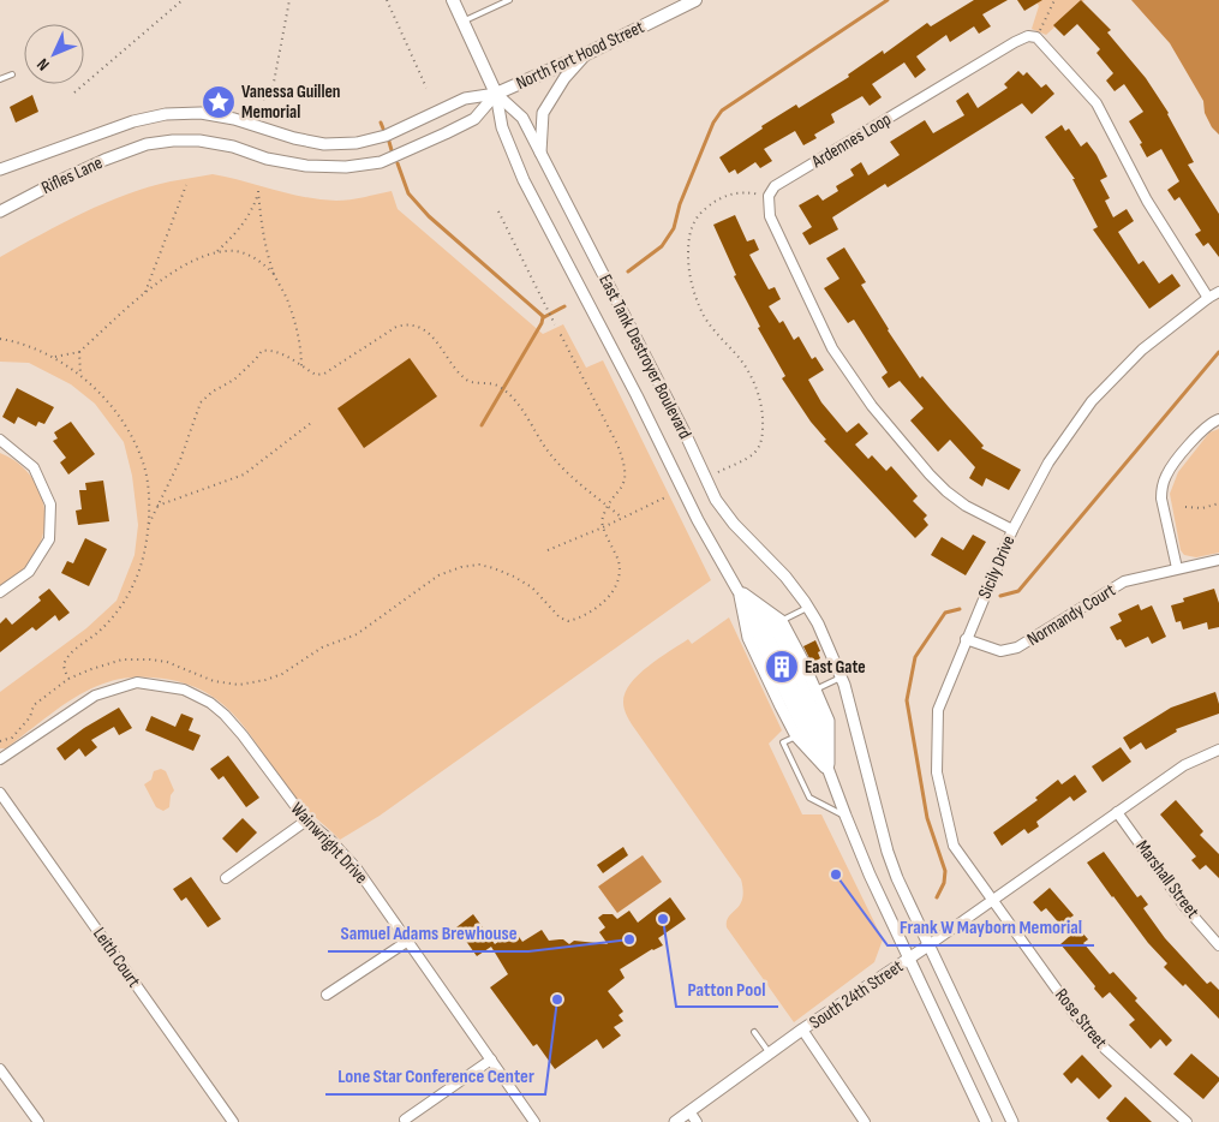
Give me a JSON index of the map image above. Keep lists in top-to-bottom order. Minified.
{"streets":{"main road":["North Fort Hood Street"],"street":["Ardennes Loop","Rifles Lane","East Tank Destroyer Boulevard","Sicily Drive","Normandy Court","Wainwright Drive","Marshall Street","Leith Court","South 24th Street","Rose Street"]},"crossings":[["North Fort Hood Street","Rifles Lane"],["North Fort Hood Street","East Tank Destroyer Boulevard"],["East Tank Destroyer Boulevard","South 24th Street"],["Sicily Drive","Normandy Court"],["Sicily Drive","South 24th Street"],["Sicily Drive","Rose Street"],["Marshall Street","South 24th Street"],["South 24th Street","Rose Street"]],"places":{"place":["Vanessa Guillen Memorial"],"building":["East Gate"],"other":["Frank W Mayborn Memorial","Patton Pool","Samuel Adams Brewhouse","Lone Star Conference Center"]},"north":"bottom left"}
